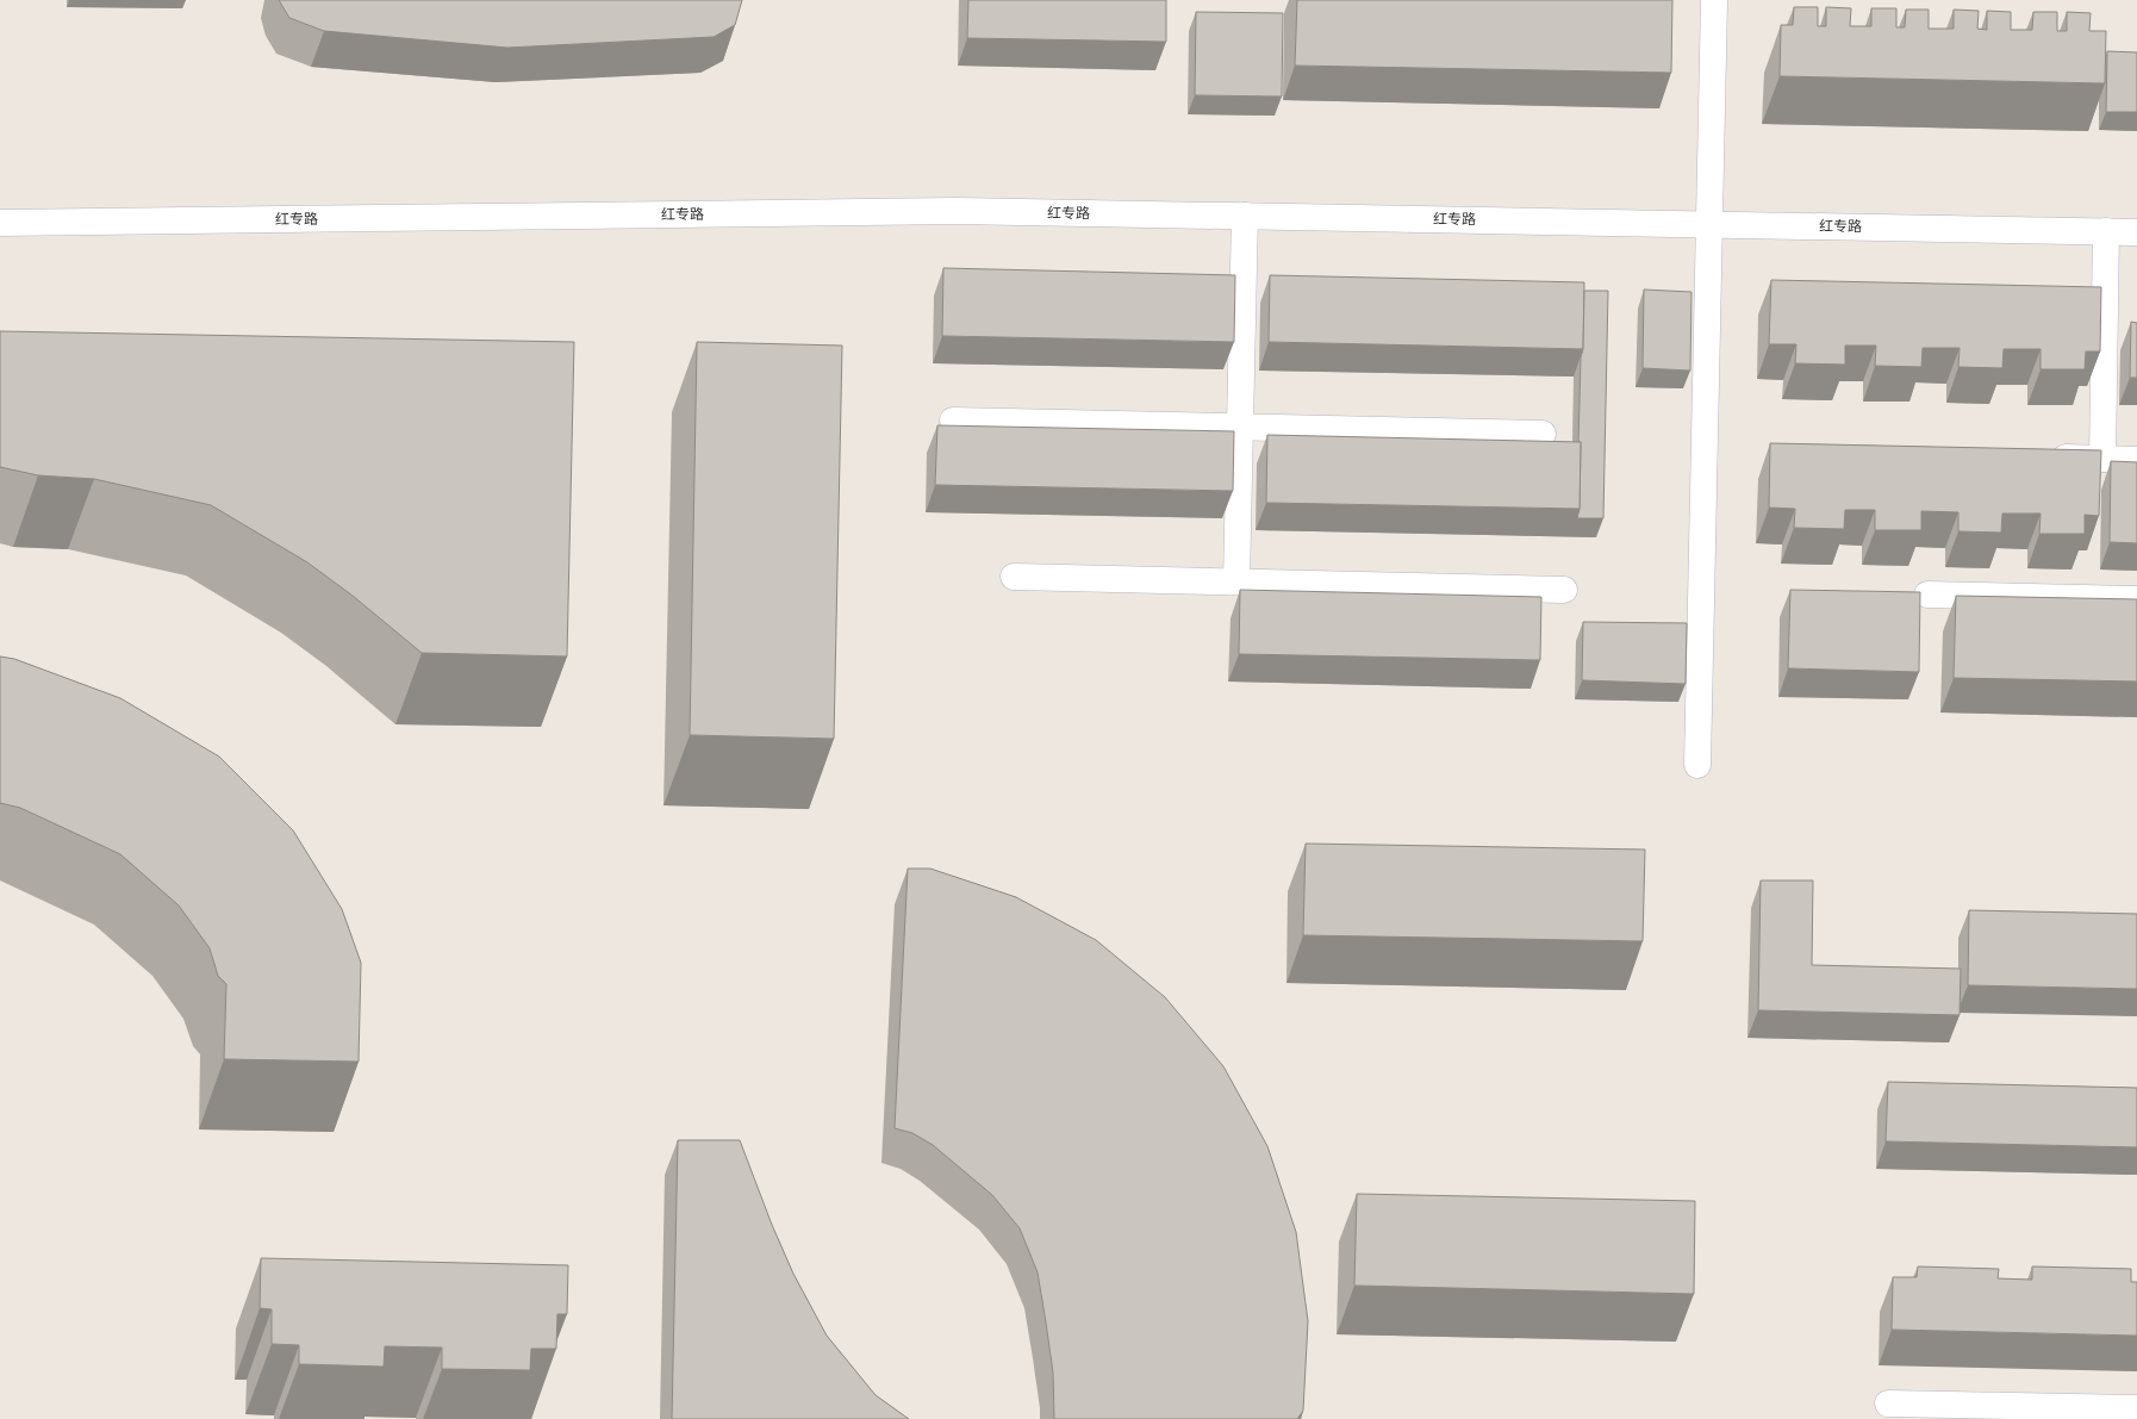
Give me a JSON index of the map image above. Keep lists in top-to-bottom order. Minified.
{"streets":{"street":["红专路"]}}
